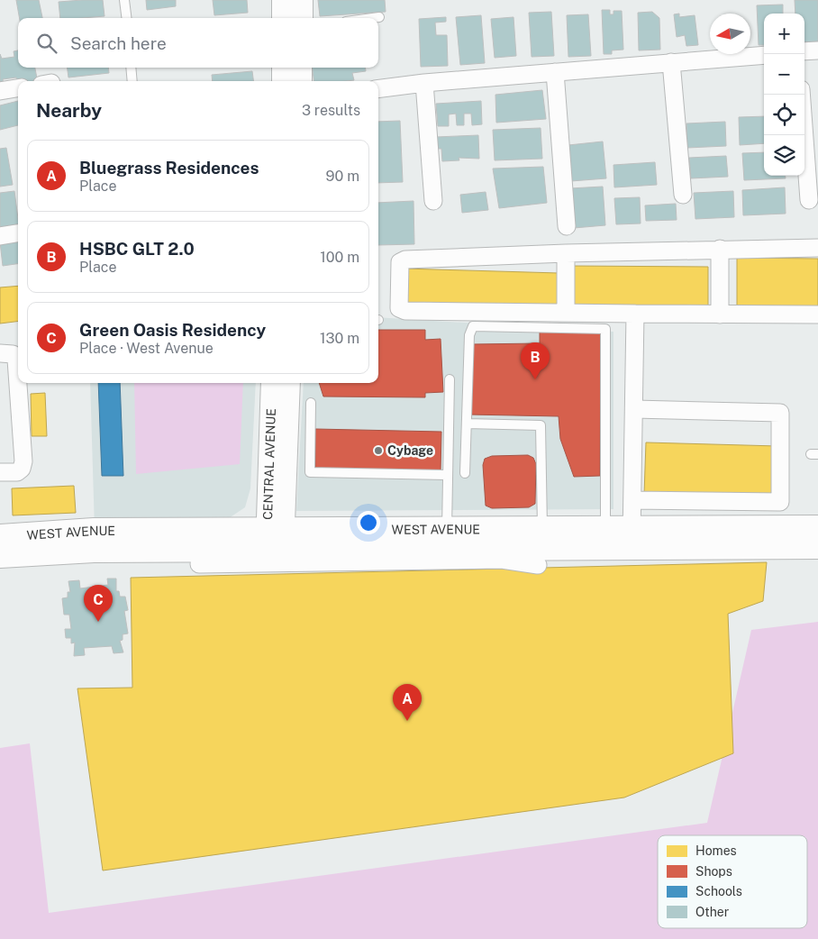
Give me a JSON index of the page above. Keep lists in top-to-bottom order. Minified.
{"streets":{"main road":["WEST AVENUE"],"street":["CENTRAL AVENUE"]},"crossings":[["CENTRAL AVENUE","WEST AVENUE"]],"places":["Cybage"],"legend":["Homes","Shops","Schools","Other"],"north":"left","page":{"map_buttons":["+","−"],"search":"Search here","heading":["Nearby","3 results"],"list":[{"mark":"A","name":"Bluegrass Residences","note":"Place","value":"90 m"},{"mark":"B","name":"HSBC GLT 2.0","note":"Place","value":"100 m"},{"mark":"C","name":"Green Oasis Residency","note":"Place · West Avenue","value":"130 m"}],"pins":["B","C","A"]}}
